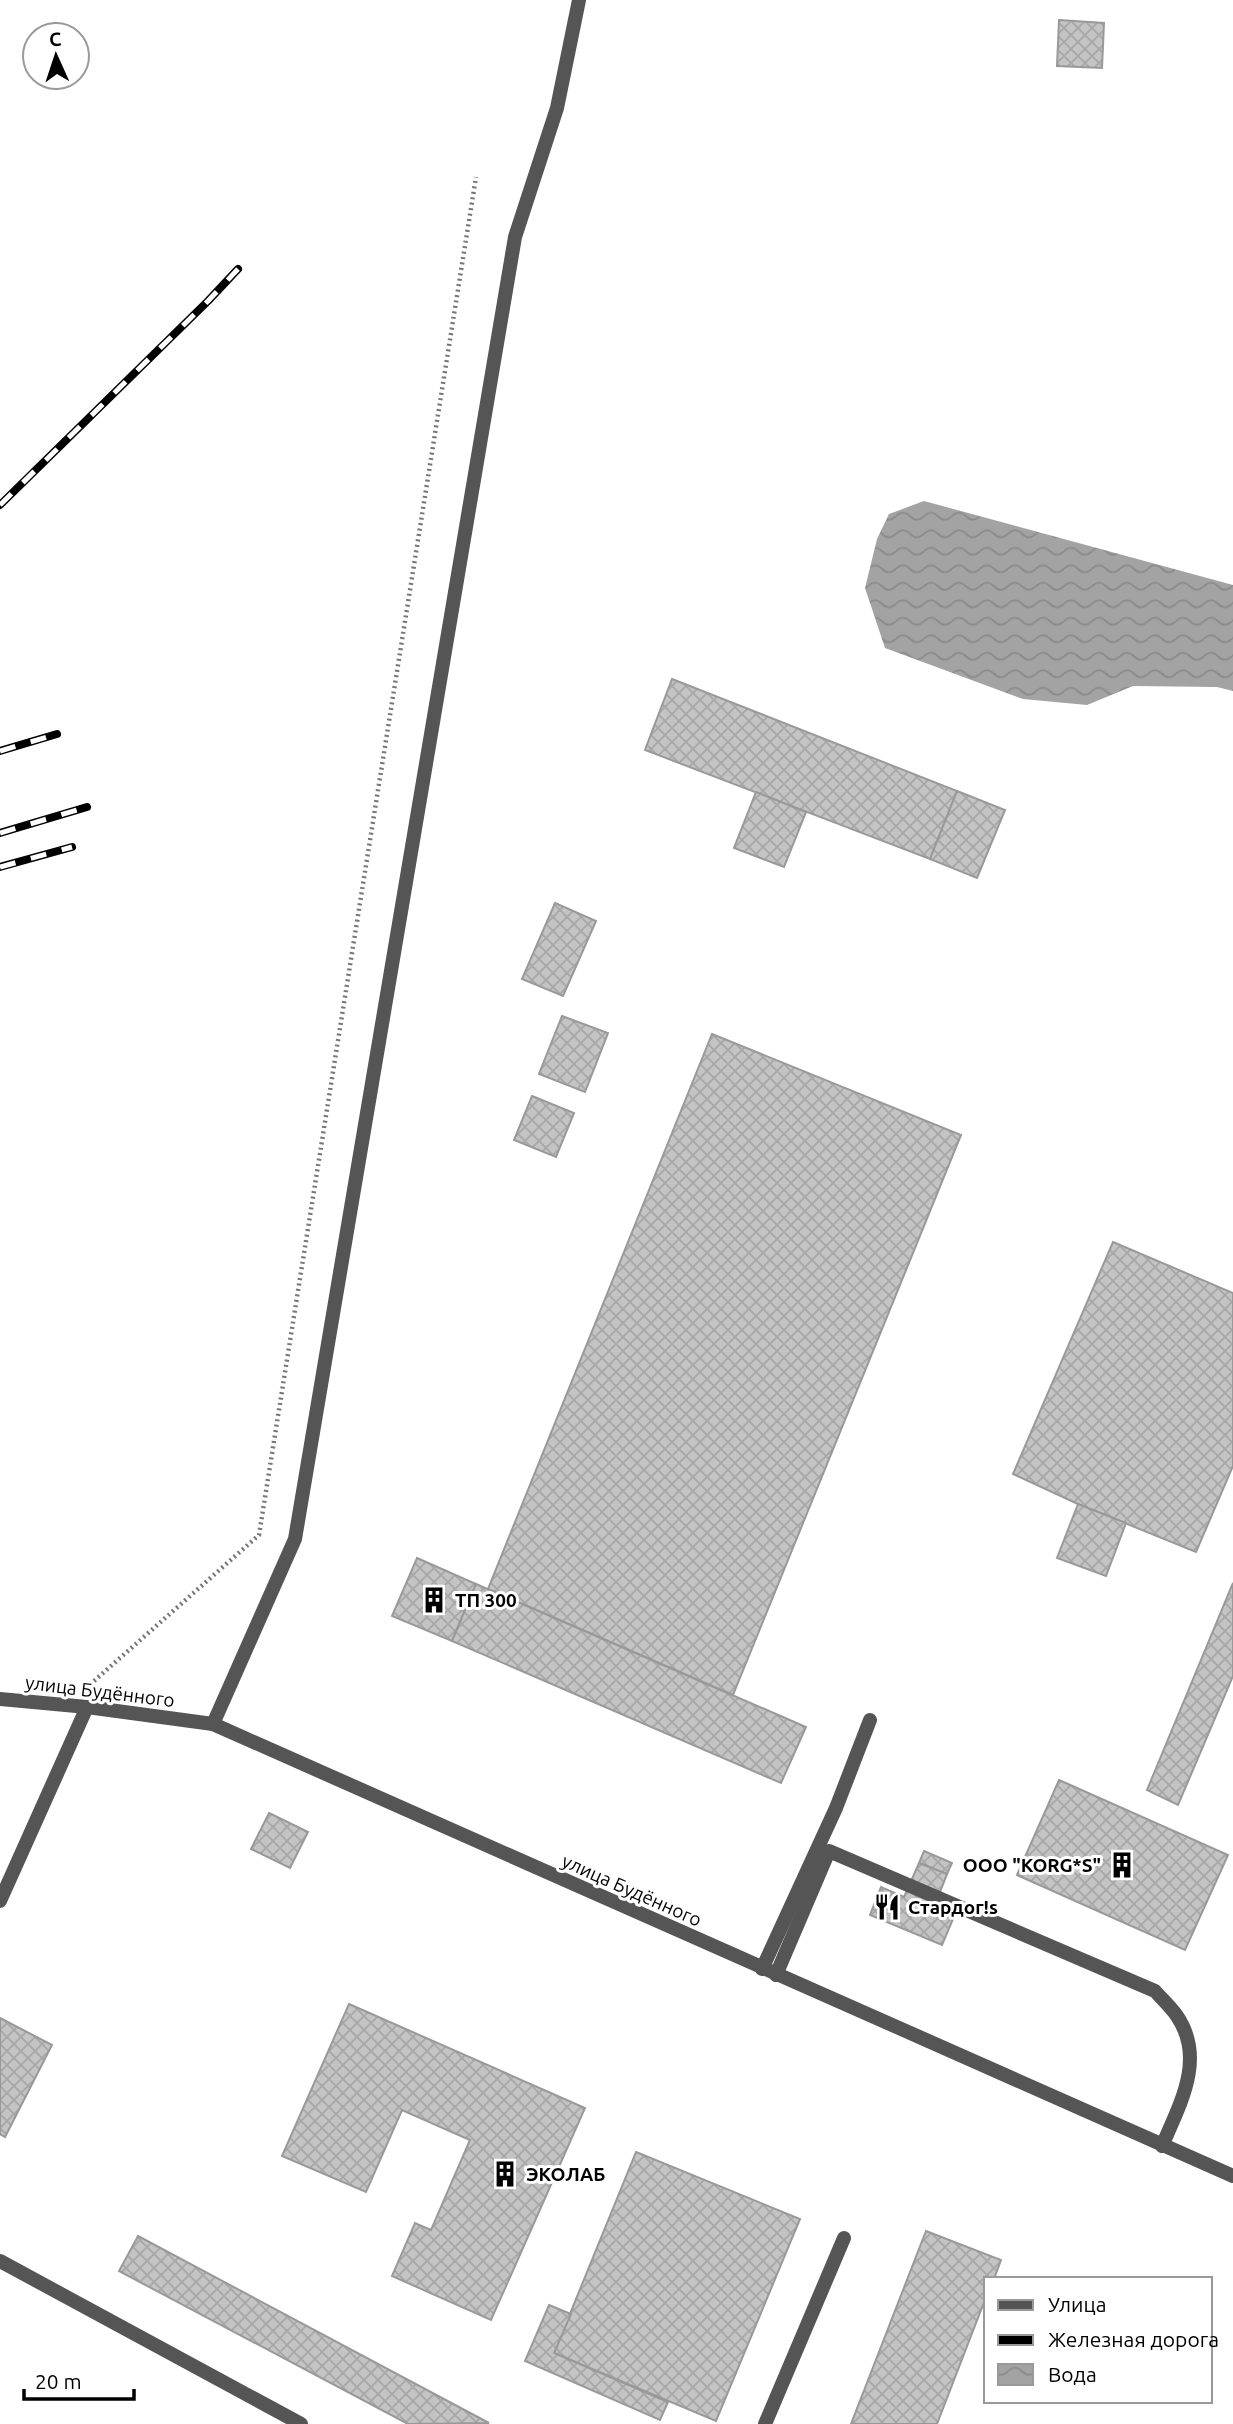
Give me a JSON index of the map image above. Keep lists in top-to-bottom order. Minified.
{"streets":{"street":["улица Будённого"]},"places":{"building":["ТП 300","ООО \"KORG*S\"","ЭКОЛАБ"],"restaurant":["Стардог!s"]},"legend":["Улица","Железная дорога","Вода"],"scale_bar":"20 m","north":"top"}
